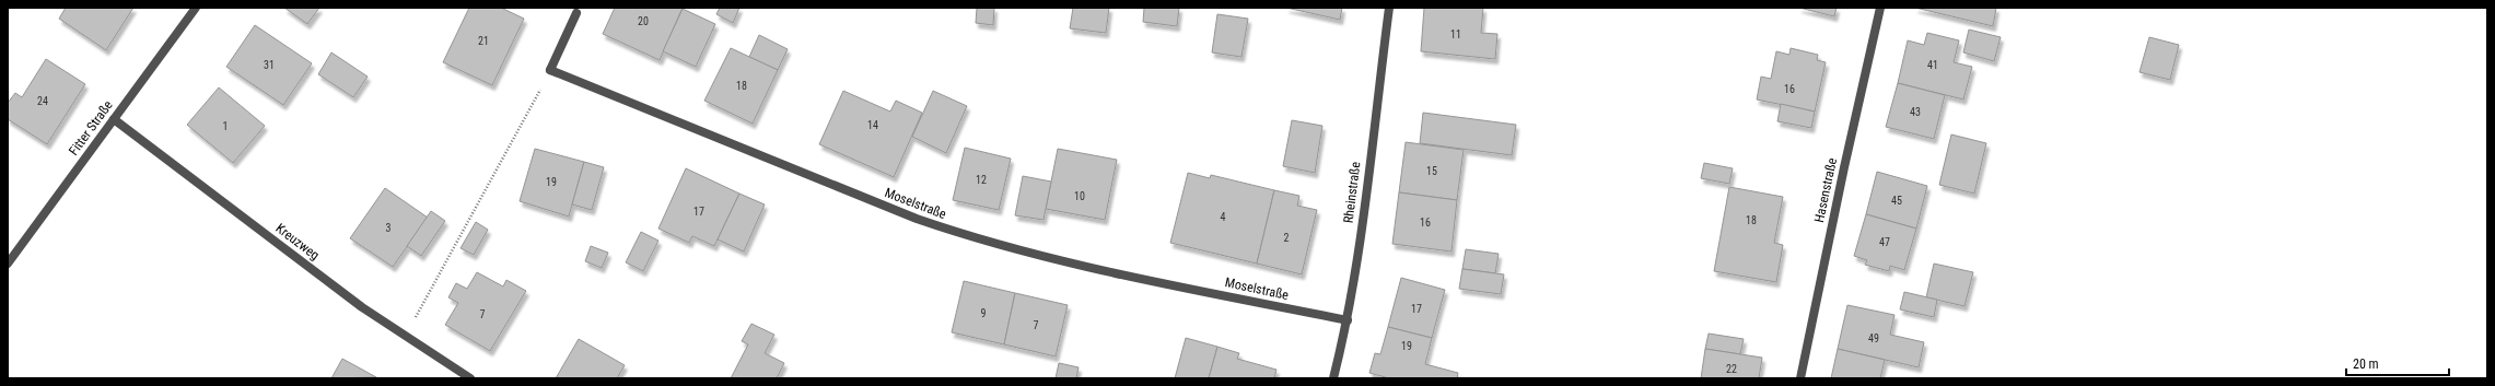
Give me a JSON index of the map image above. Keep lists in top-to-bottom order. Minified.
{"streets":{"street":["Fitter Straße","Hasenstraße","Rheinstraße","Moselstraße","Kreuzweg"]},"crossings":[["Fitter Straße","Kreuzweg"],["Rheinstraße","Moselstraße"]],"house_numbers":["20","11","21","31","41","18","16","24","43","14","1","15","12","19","10","45","17","4","18","16","3","2","47","17","9","7","7","49","19","22"],"scale_bar":"20 m"}
